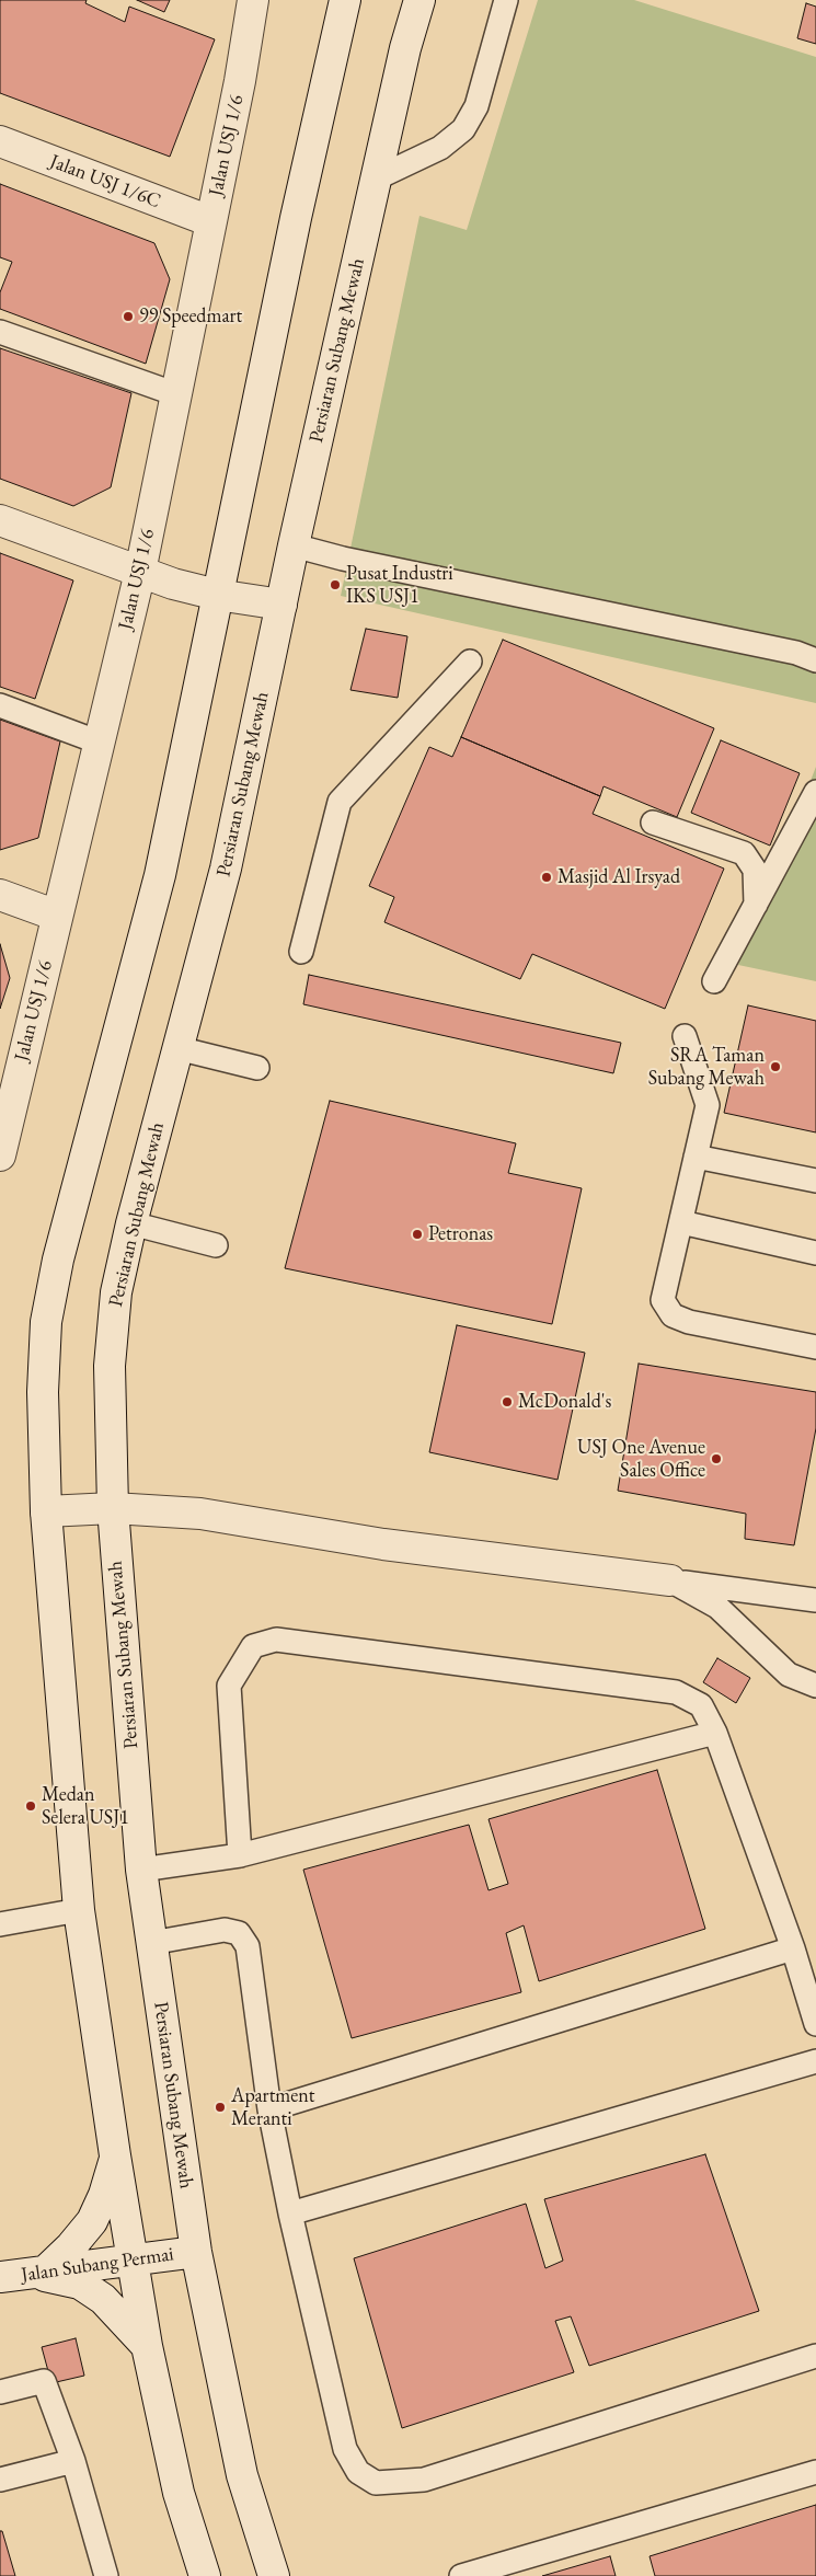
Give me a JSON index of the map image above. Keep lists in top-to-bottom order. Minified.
{"streets":{"main road":["Jalan USJ 1/6","Jalan USJ 1/6C","Persiaran Subang Mewah","Jalan Subang Permai"]},"crossings":[["Jalan USJ 1/6","Jalan USJ 1/6C"],["Persiaran Subang Mewah","Jalan Subang Permai"]],"places":["99 Speedmart","Pusat Industri IKS USJ1","Masjid Al Irsyad","SRA Taman Subang Mewah","Petronas","McDonald's","USJ One Avenue Sales Office","Medan Selera USJ1","Apartment Meranti"]}
